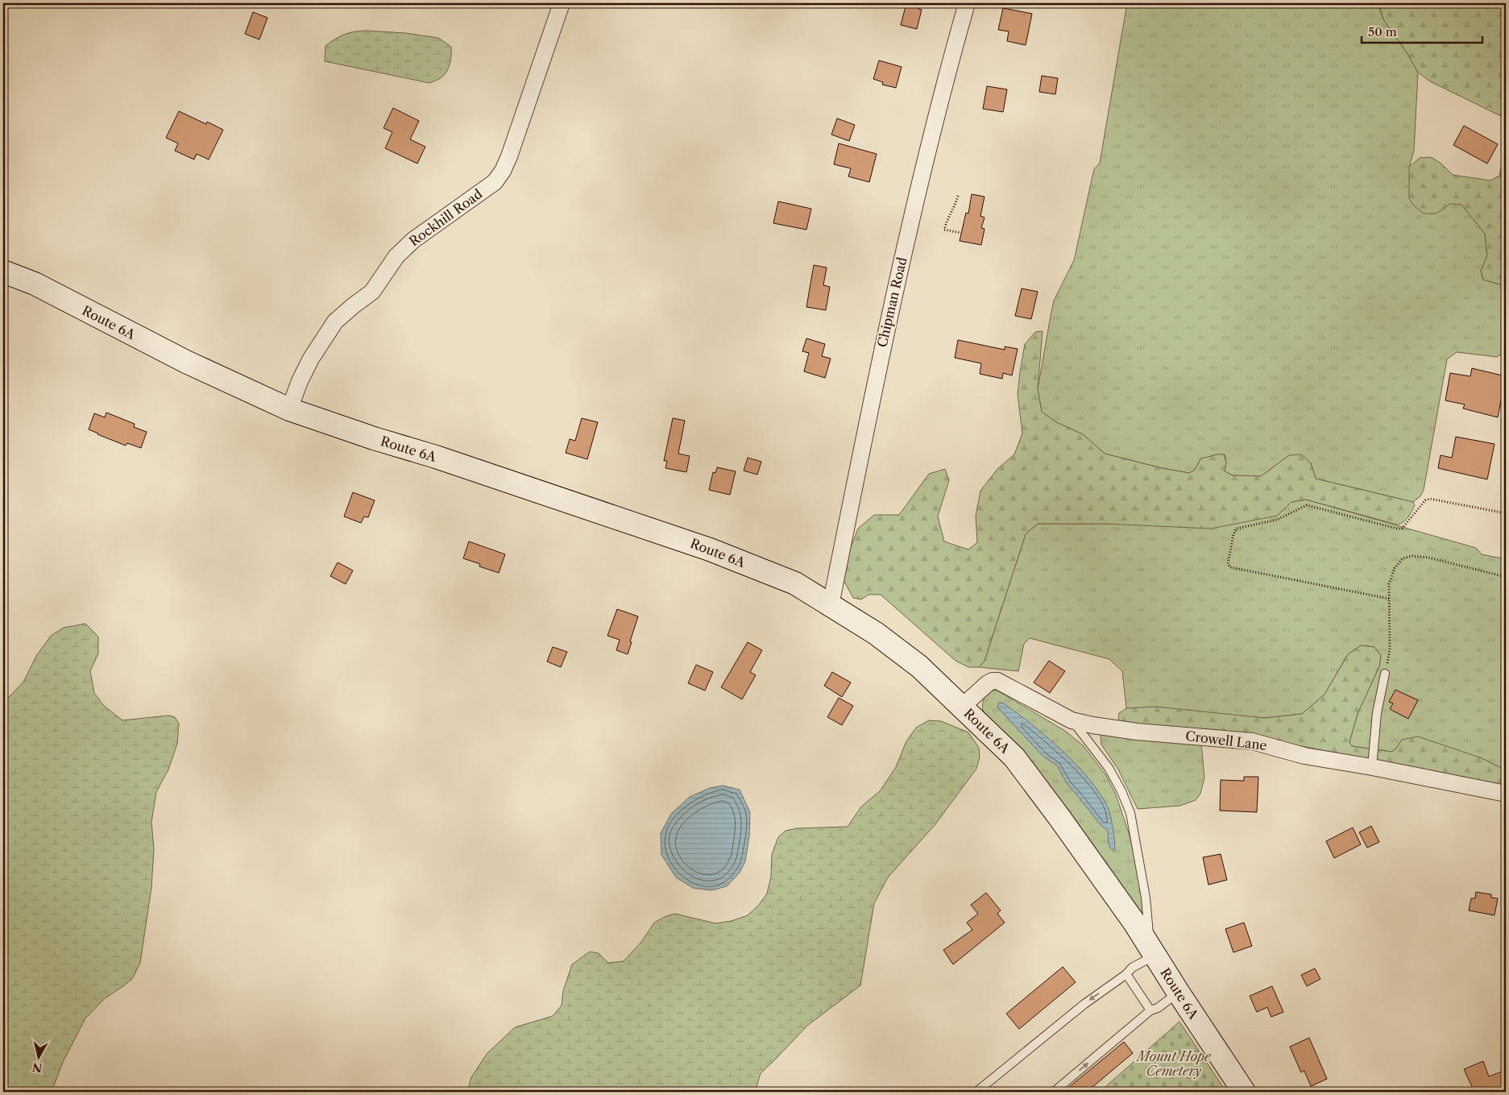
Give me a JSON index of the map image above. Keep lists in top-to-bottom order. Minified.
{"streets":{"main road":["Route 6A"],"street":["Rockhill Road","Chipman Road","Crowell Lane"]},"crossings":[["Rockhill Road","Route 6A"],["Chipman Road","Route 6A"],["Route 6A","Crowell Lane"]],"parks":["Mount Hope Cemetery"],"scale_bar":"50 m","north":"bottom"}
